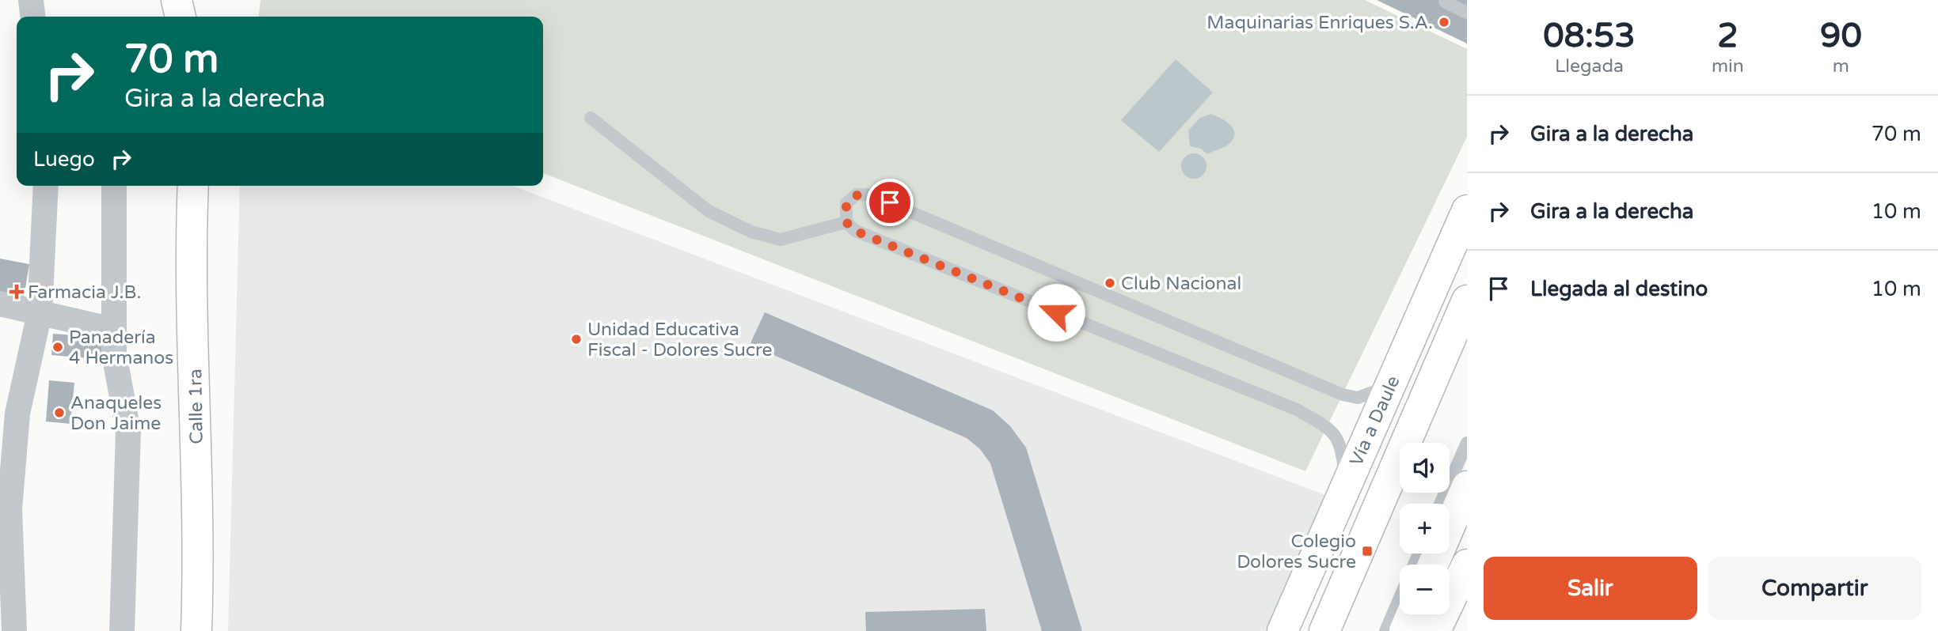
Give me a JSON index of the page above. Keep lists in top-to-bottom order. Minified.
{"streets":{"main road":["Calle 1ra","Vía a Daule"]},"places":{"other":["Maquinarias Enriques S.A.","Club Nacional","Unidad Educativa Fiscal - Dolores Sucre","Panadería 4 Hermanos","Anaqueles Don Jaime"],"health":["Farmacia J.B."],"transit":["Colegio Dolores Sucre"]},"page":{"eta":["08:53","Llegada","2","min","90","m"],"turn":["70 m","Gira a la derecha"],"list":[{"name":"Gira a la derecha","value":"70 m"},{"name":"Gira a la derecha","value":"10 m"},{"name":"Llegada al destino","value":"10 m"}],"then":"Luego","map_buttons":["+","−"],"buttons":["Salir","Compartir"]}}
